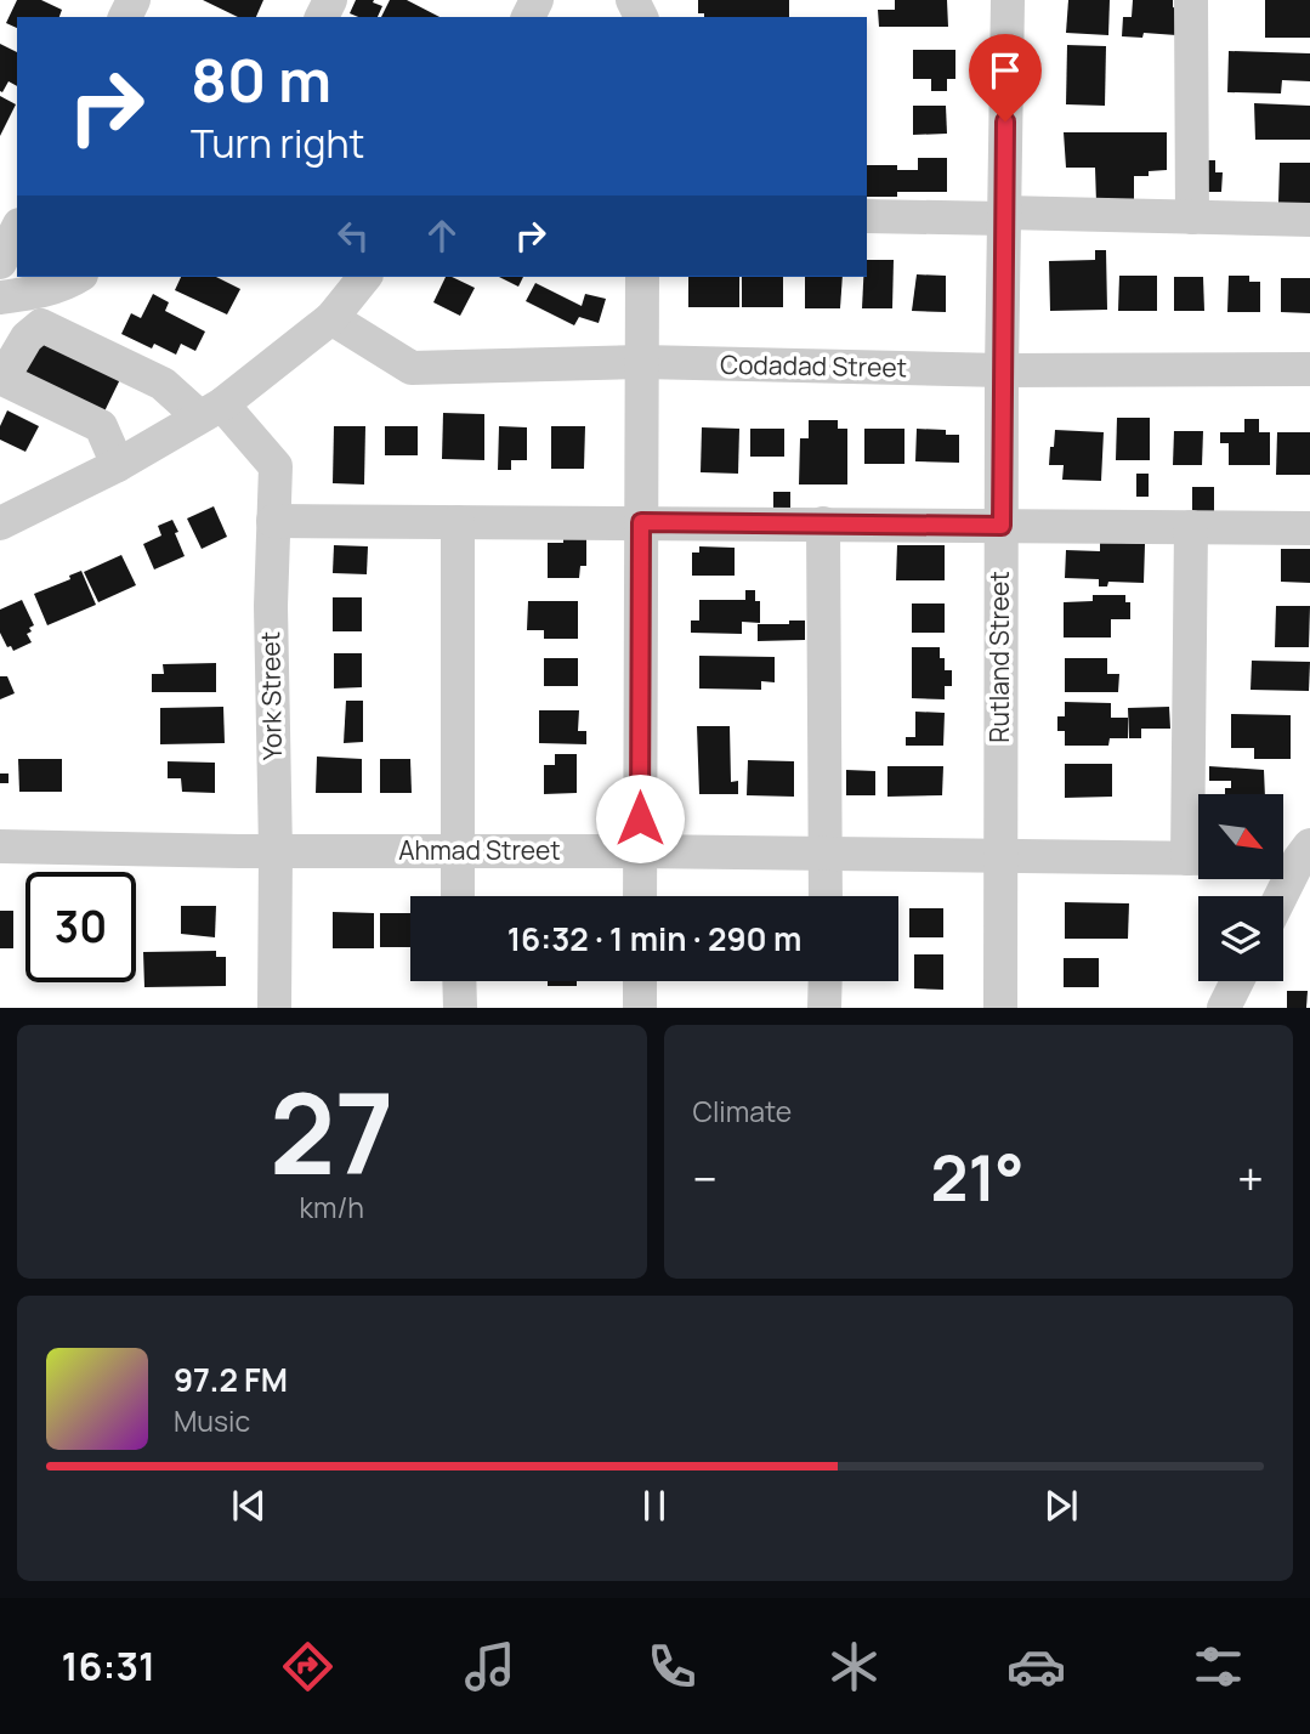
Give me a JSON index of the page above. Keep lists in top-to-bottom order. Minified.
{"streets":{"street":["Codadad Street","Rutland Street","York Street","Ahmad Street"]},"crossings":[["Codadad Street","Rutland Street"],["Rutland Street","Ahmad Street"],["York Street","Ahmad Street"]],"north":"bottom right","page":{"turn":["80 m","Turn right"],"limit":"30","trip":"16:32 · 1 min · 290 m","tile":[["27","km/h"],"Climate"],"heat":["−","21°","+"],"song":["97.2 FM","Music"],"tabs":"16:31"}}
